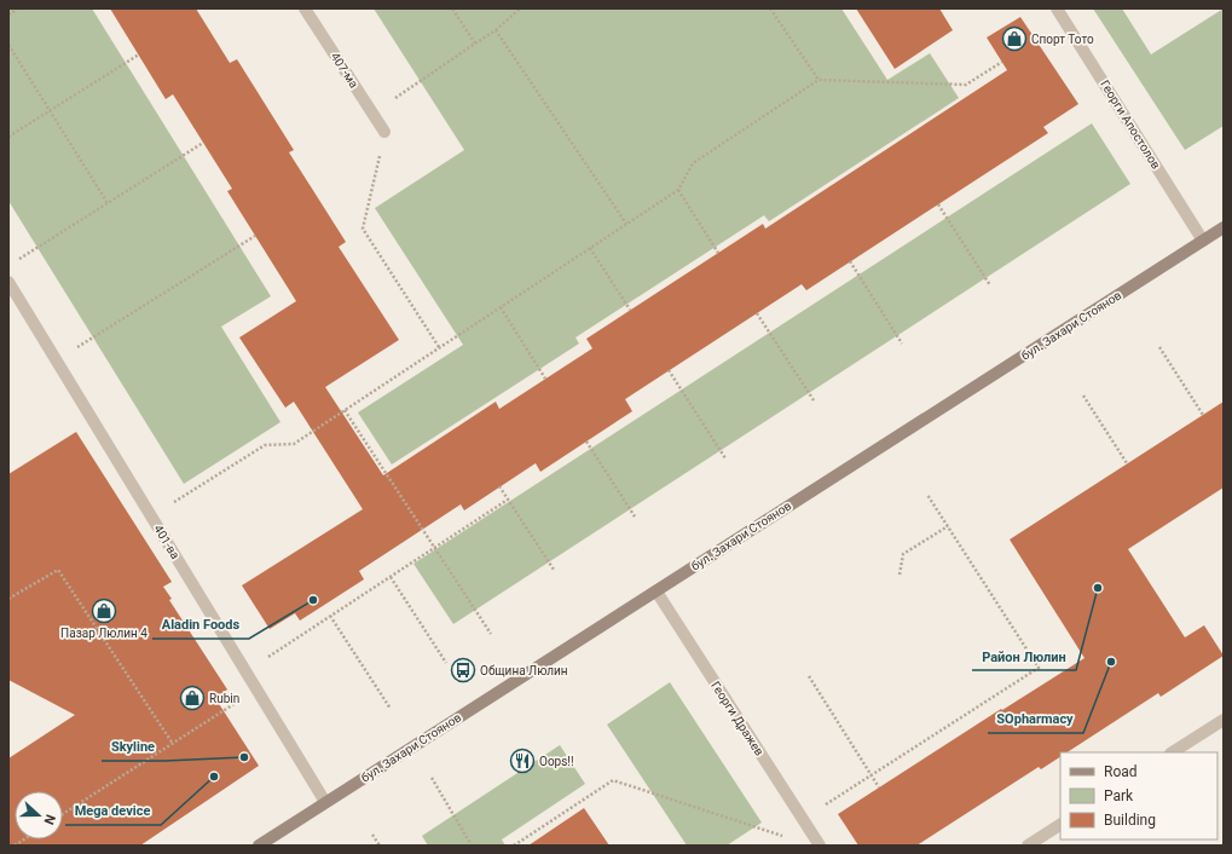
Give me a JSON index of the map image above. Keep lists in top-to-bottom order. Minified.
{"streets":{"street":["407-ма","Георги Апостолов","бул. Захари Стоянов","401-ва","Георги Дражев"]},"crossings":[["Георги Апостолов","бул. Захари Стоянов"],["бул. Захари Стоянов","401-ва"],["бул. Захари Стоянов","Георги Дражев"]],"places":{"shop":["Спорт Тото","Пазар Люлин 4","Rubin"],"other":["Район Люлин","Aladin Foods","SOpharmacy","Skyline","Mega device"],"bus stop":["Община Люлин"],"restaurant":["Oops!!"]},"legend":["Road","Park","Building"],"north":"right"}
